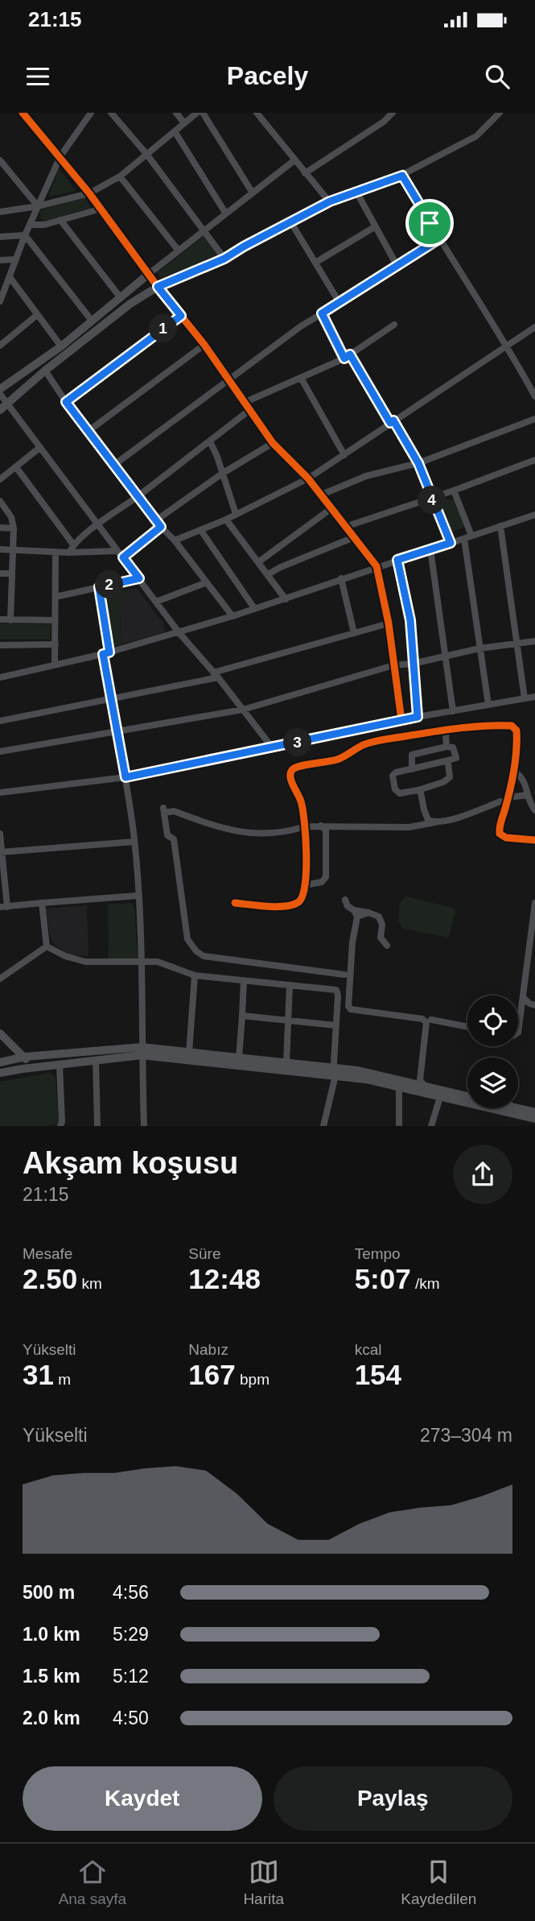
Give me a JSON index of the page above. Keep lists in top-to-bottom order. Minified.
{"page":{"status":"21:15","header":"Pacely","pins":["1","4","2","3"],"heading":["Akşam koşusu","21:15"],"stats":[["Mesafe","2.50 km"],["Süre","12:48"],["Tempo","5:07 /km"],["Yükselti","31 m"],["Nabız","167 bpm"],["kcal","154"]],"chart":["Yükselti","273–304 m"],"list":[{"name":"500 m","note":"4:56"},{"name":"1.0 km","note":"5:29"},{"name":"1.5 km","note":"5:12"},{"name":"2.0 km","note":"4:50"}],"buttons":["Kaydet","Paylaş"],"tabs":["Ana sayfa","Harita","Kaydedilen"]}}
